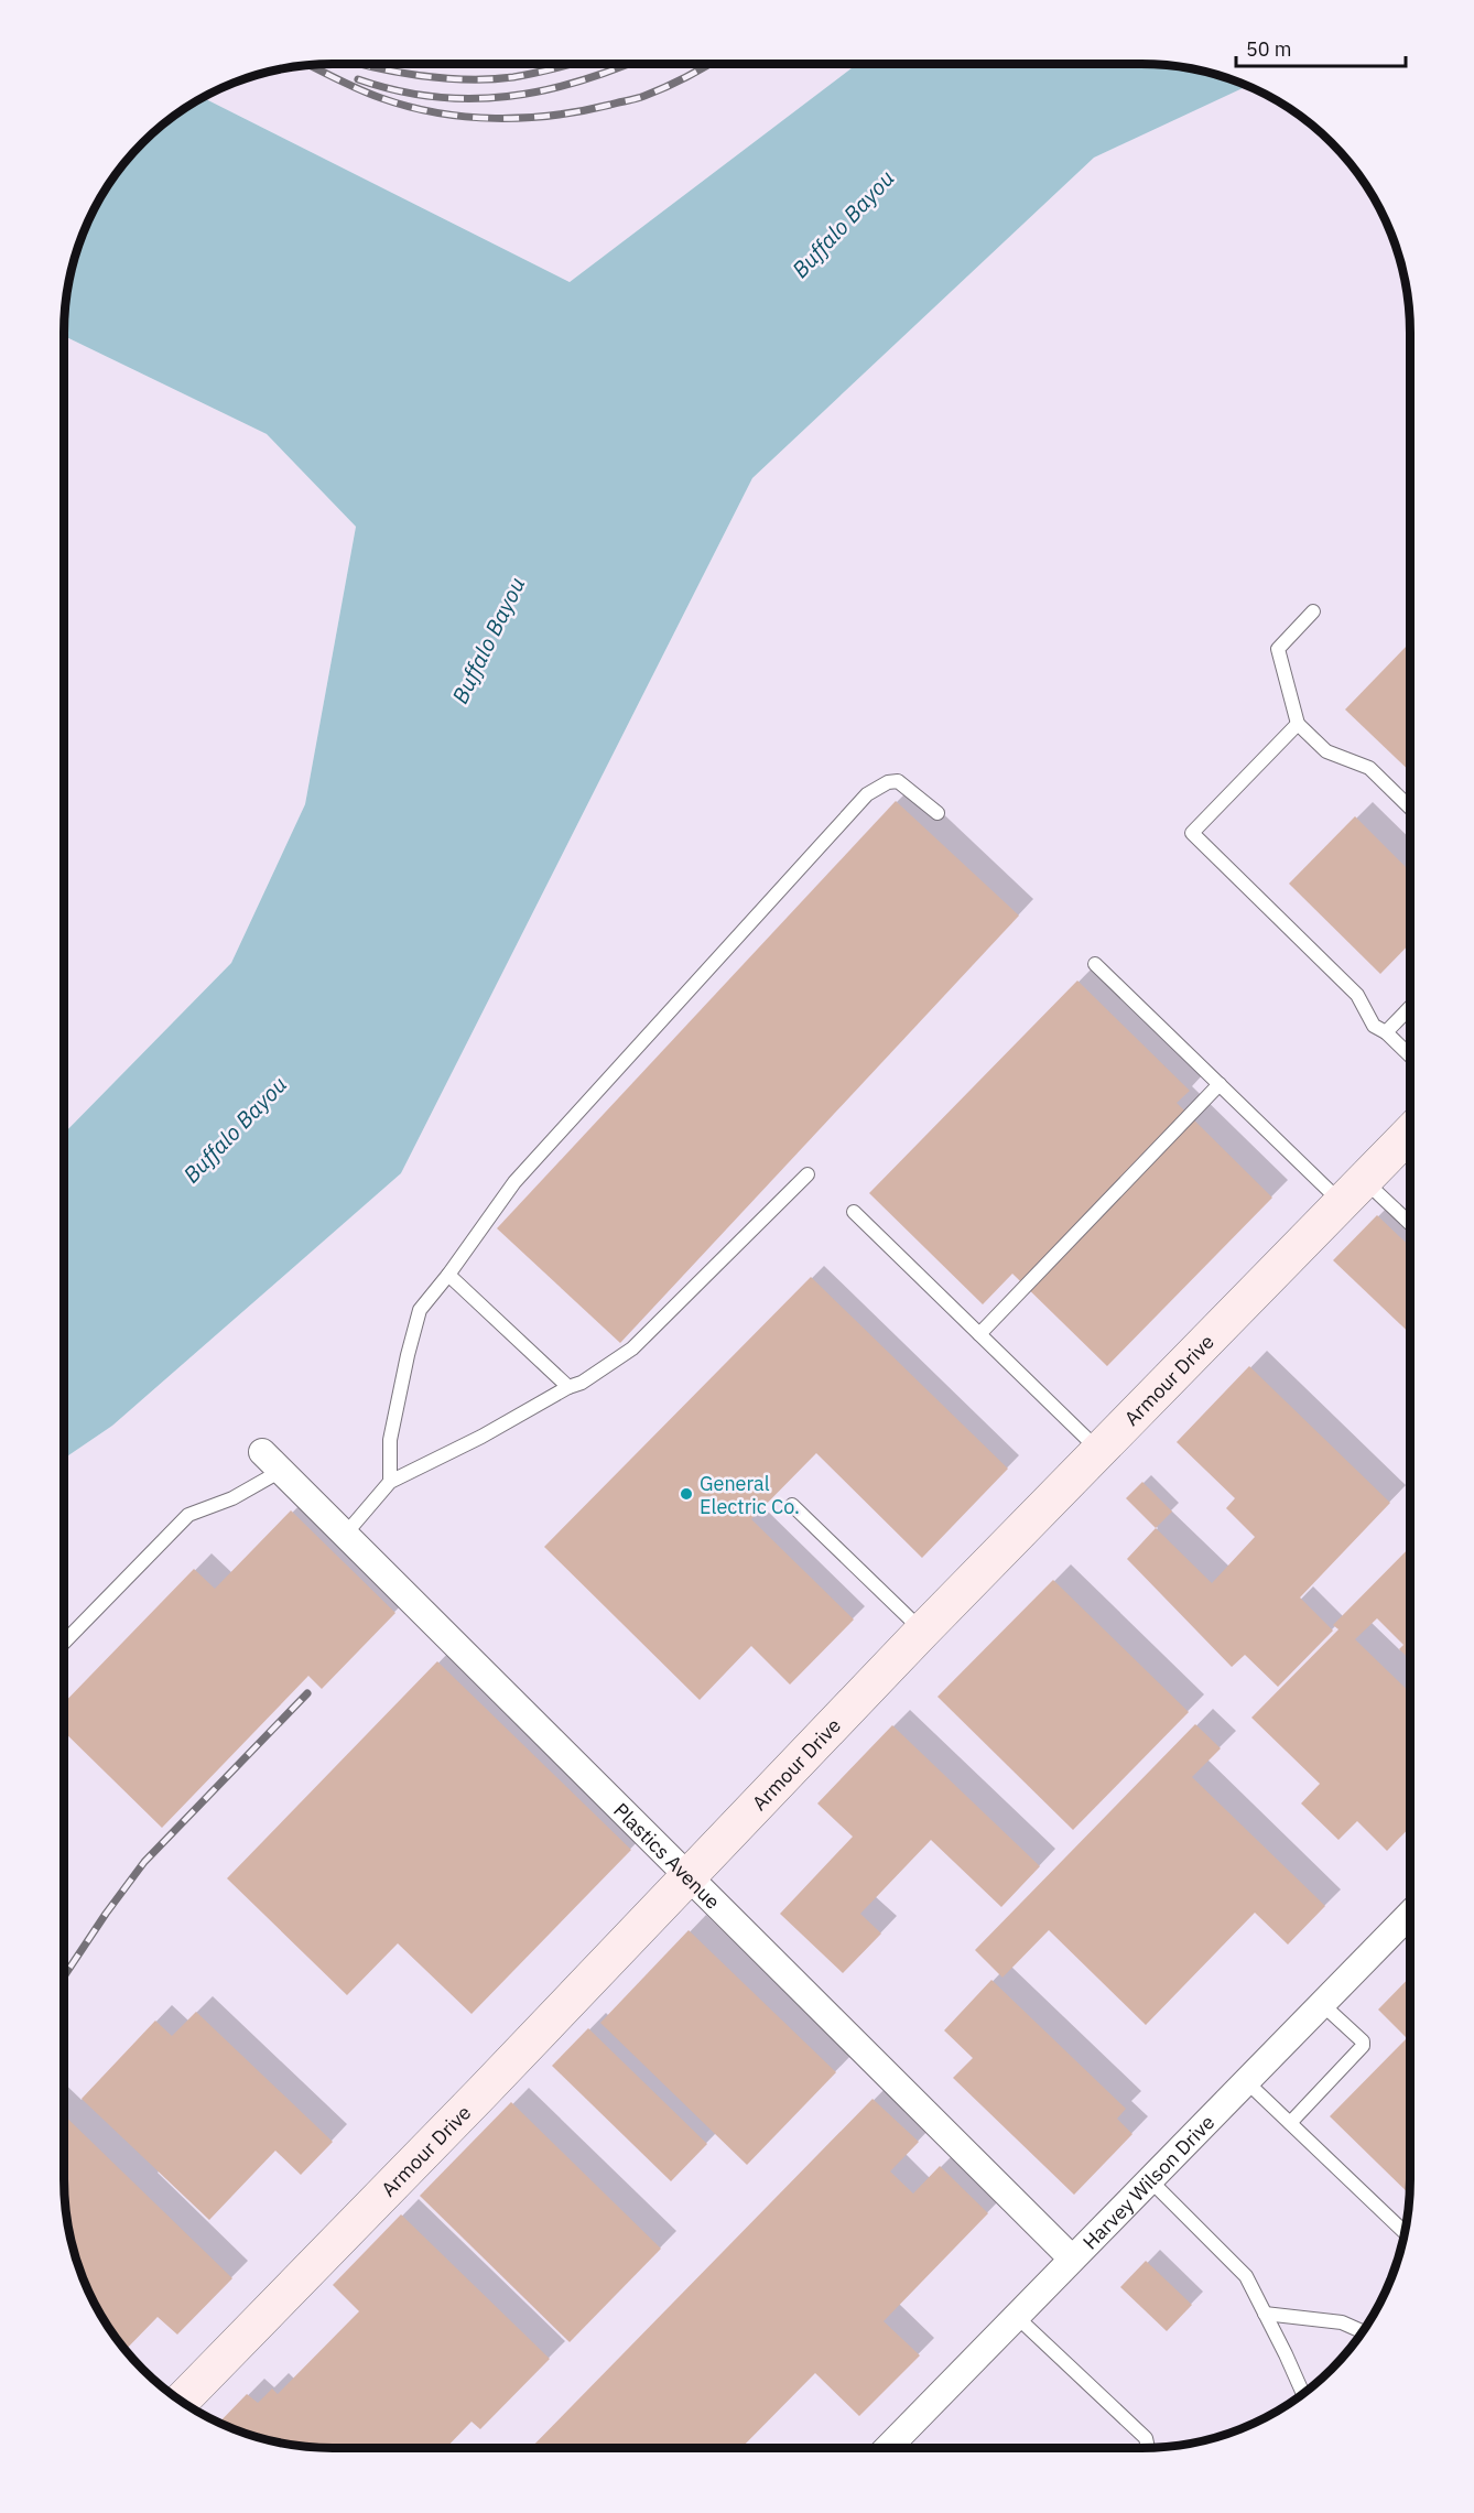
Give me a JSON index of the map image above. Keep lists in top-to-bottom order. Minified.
{"streets":{"street":["Armour Drive","Plastics Avenue","Harvey Wilson Drive"]},"crossings":[["Armour Drive","Plastics Avenue"],["Plastics Avenue","Harvey Wilson Drive"]],"water":["Buffalo Bayou"],"places":["General Electric Co."],"scale_bar":"50 m"}
